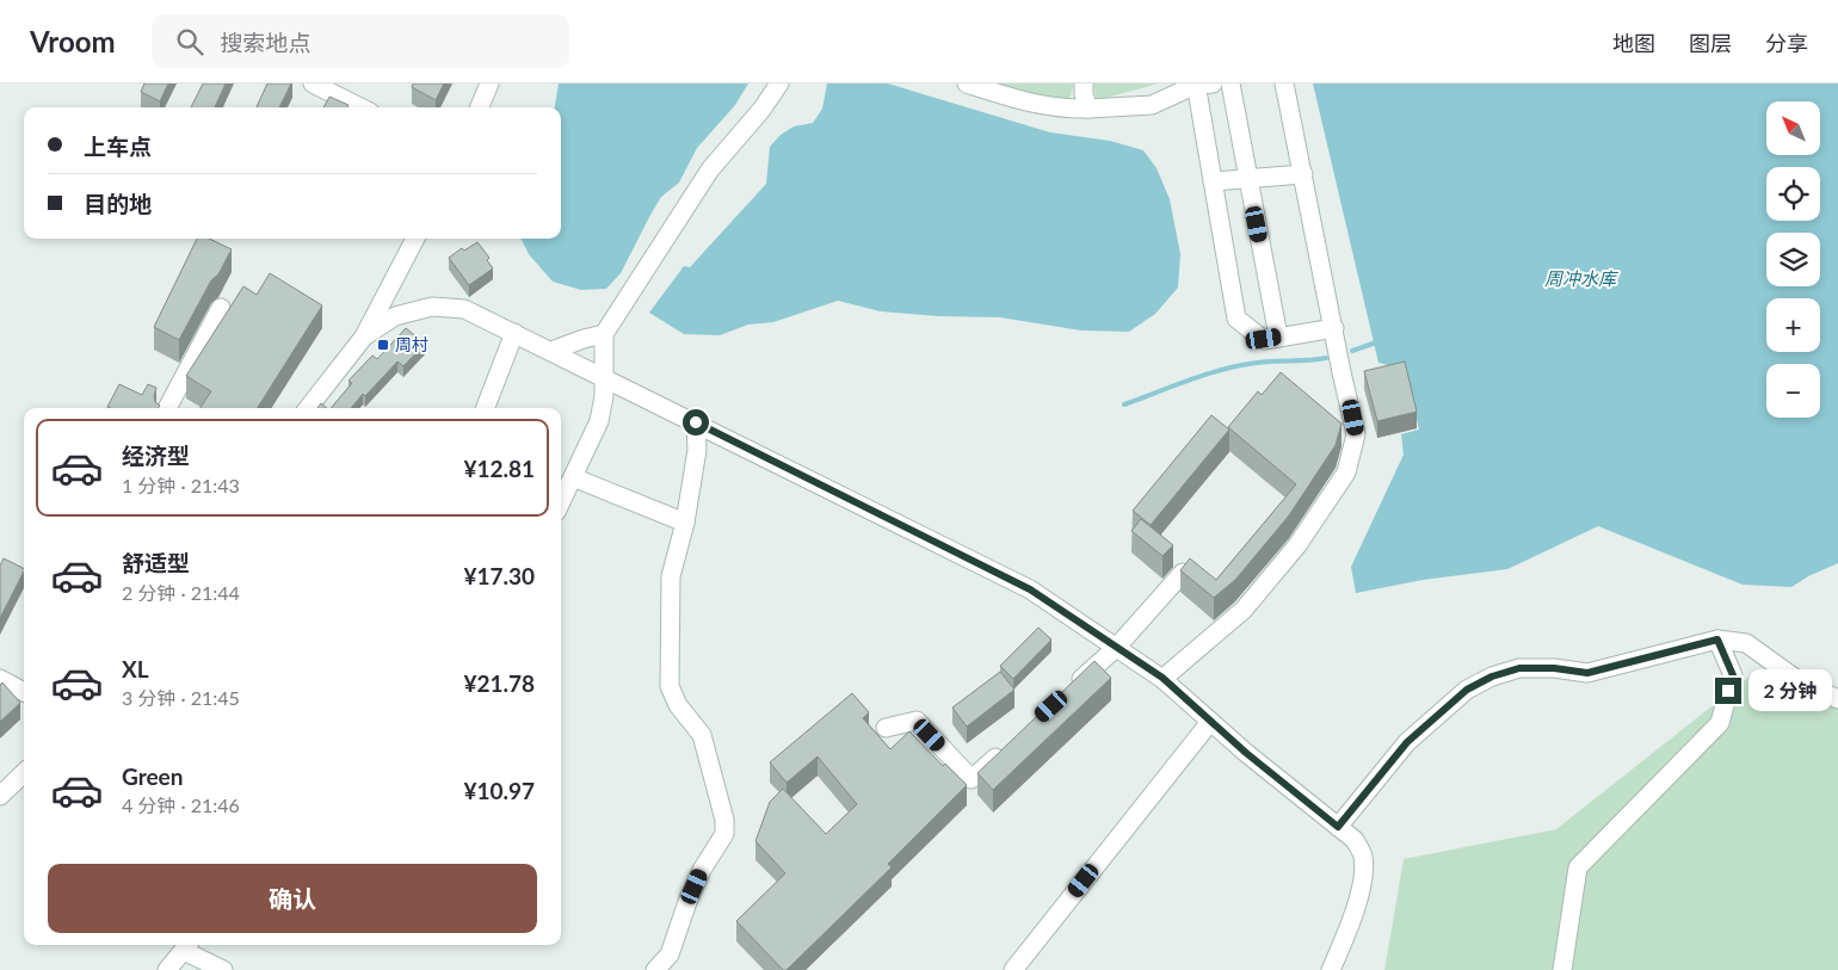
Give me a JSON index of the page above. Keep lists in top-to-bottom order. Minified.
{"water":["周冲水库"],"places":{"transit":["周村"]},"north":"top left","page":{"header":"Vroom","search":"搜索地点","nav":["地图","图层","分享"],"map_buttons":["+","−"],"banner":["上车点","目的地"],"list":[{"name":"经济型","note":"1 分钟 · 21:43","value":"¥12.81"},{"name":"舒适型","note":"2 分钟 · 21:44","value":"¥17.30"},{"name":"XL","note":"3 分钟 · 21:45","value":"¥21.78"},{"name":"Green","note":"4 分钟 · 21:46","value":"¥10.97"}],"bubble":"2 分钟","buttons":"确认"}}
